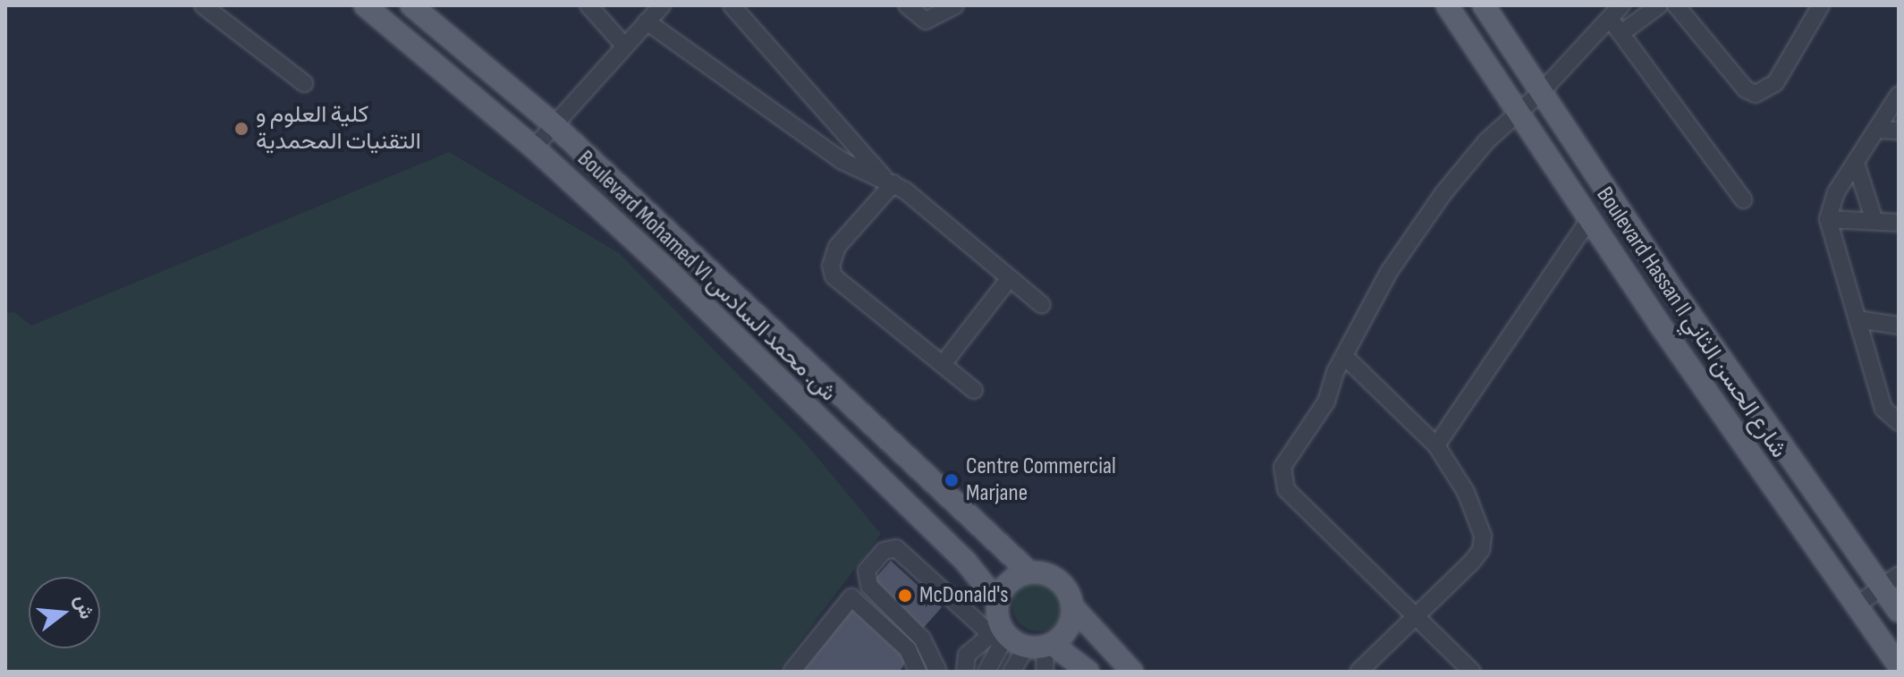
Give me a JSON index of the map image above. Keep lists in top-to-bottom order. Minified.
{"streets":{"main road":["Boulevard Mohamed VI ش. محمد السادس","Boulevard Hassan II شارع الحسن الثاني"]},"places":["كلية العلوم و التقنيات المحمدية","Centre Commercial Marjane","McDonald's"],"north":"right"}
